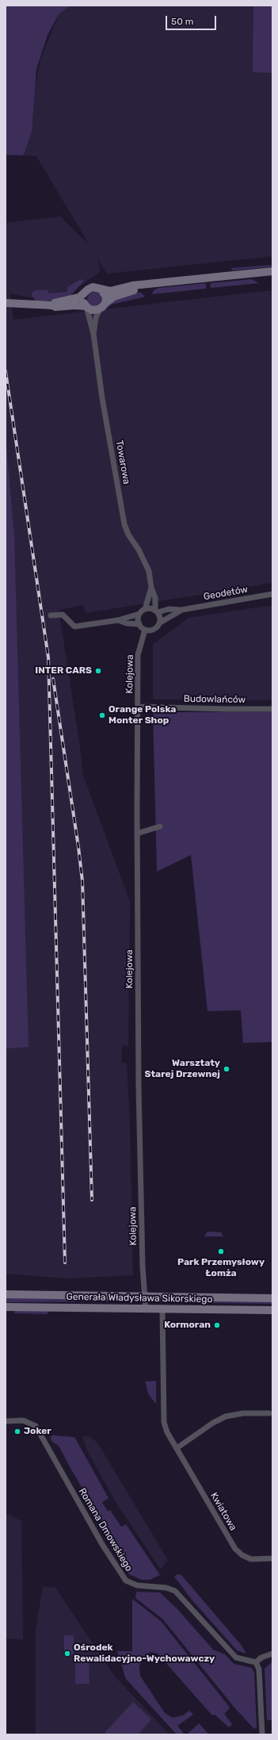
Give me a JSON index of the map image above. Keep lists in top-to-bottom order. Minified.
{"streets":{"main road":["Generała Władysława Sikorskiego"],"street":["Towarowa","Geodetów","Kolejowa","Budowlańców","Kwiatowa","Romana Dmowskiego"]},"crossings":[["Towarowa","Kolejowa"],["Kolejowa","Budowlańców"],["Kolejowa","Generała Władysława Sikorskiego"],["Generała Władysława Sikorskiego","Kwiatowa"]],"places":["INTER CARS","Orange Polska Monter Shop","Warsztaty Starej Drzewnej","Park Przemysłowy Łomża","Kormoran","Joker","Ośrodek Rewalidacyjno-Wychowawczy"],"scale_bar":"50 m"}
